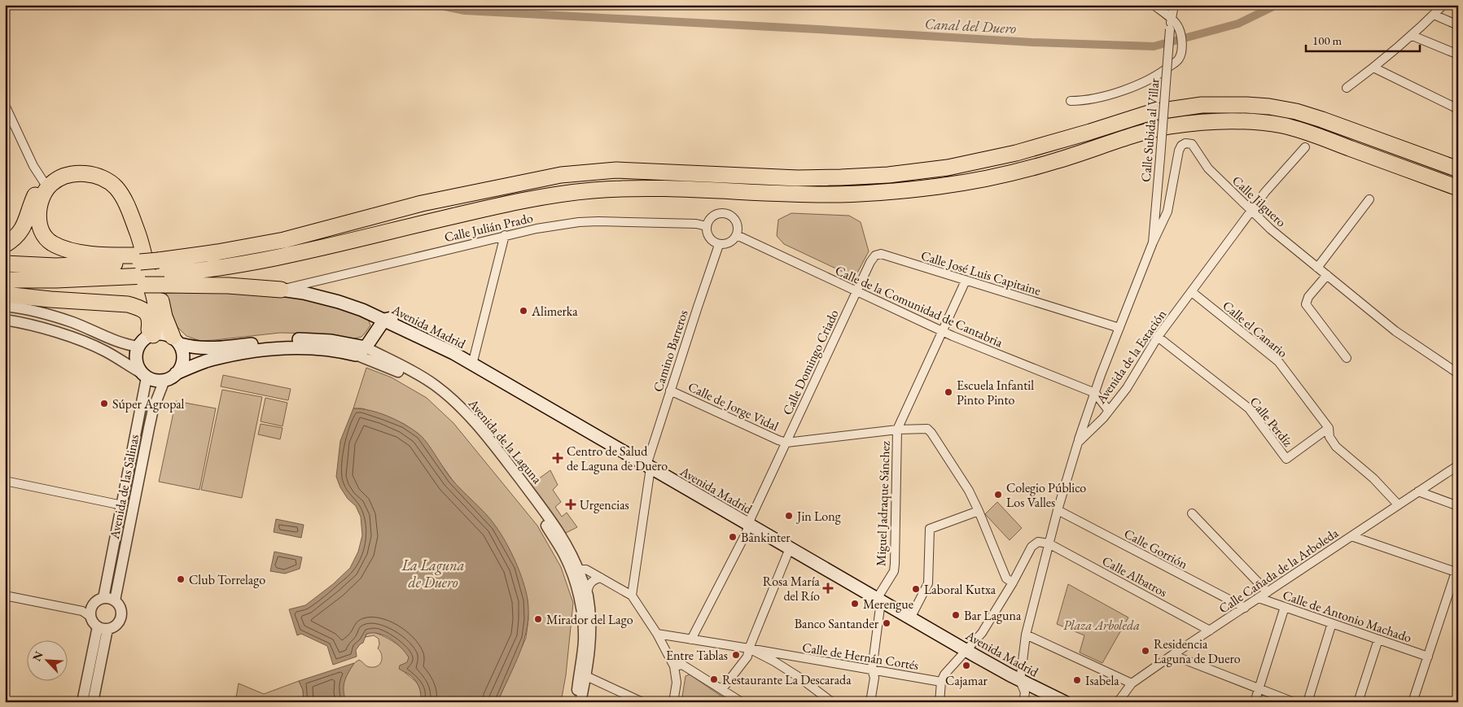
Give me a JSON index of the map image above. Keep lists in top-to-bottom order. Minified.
{"streets":{"main road":["Avenida Madrid","Avenida de la Laguna"],"street":["Calle Subida al Villar","Calle Jilguero","Calle Julián Prado","Calle José Luis Capitaine","Calle de la Comunidad de Cantabria","Calle el Canario","Camino Barreros","Avenida de la Estación","Calle Domingo Criado","Calle de Jorge Vidal","Calle Perdíz","Avenida de las Salinas","Miguel Jadraque Sánchez","Calle Gorrión","Calle Cañada de la Arboleda","Calle Albatros","Calle de Antonio Machado","Calle de Hernán Cortés"]},"crossings":[["Calle Subida al Villar","Calle Jilguero"],["Calle Subida al Villar","Calle José Luis Capitaine"],["Calle Subida al Villar","Calle de la Comunidad de Cantabria"],["Calle Subida al Villar","Avenida de la Estación"],["Calle Jilguero","Avenida de la Estación"],["Calle Julián Prado","Calle de la Comunidad de Cantabria"],["Calle Julián Prado","Avenida Madrid"],["Calle Julián Prado","Camino Barreros"],["Calle José Luis Capitaine","Calle de la Comunidad de Cantabria"],["Calle José Luis Capitaine","Calle Domingo Criado"],["Calle de la Comunidad de Cantabria","Camino Barreros"],["Calle de la Comunidad de Cantabria","Calle Domingo Criado"],["Avenida Madrid","Camino Barreros"],["Avenida Madrid","Avenida de la Estación"],["Avenida Madrid","Calle Domingo Criado"],["Avenida Madrid","Miguel Jadraque Sánchez"],["Calle el Canario","Avenida de la Estación"],["Calle el Canario","Calle Perdíz"],["Calle el Canario","Calle Cañada de la Arboleda"],["Camino Barreros","Calle de Jorge Vidal"],["Avenida de la Estación","Calle Perdíz"],["Avenida de la Estación","Calle Gorrión"],["Avenida de la Estación","Calle Albatros"],["Calle Domingo Criado","Calle de Jorge Vidal"],["Avenida de la Laguna","Avenida de las Salinas"],["Calle Gorrión","Calle Cañada de la Arboleda"],["Calle Cañada de la Arboleda","Calle Albatros"],["Calle Cañada de la Arboleda","Calle de Antonio Machado"]],"water":["Canal del Duero","La Laguna de Duero"],"parks":["Plaza Arboleda"],"places":{"other":["Alimerka","Escuela Infantil Pinto Pinto","Súper Agropal","Colegio Público Los Valles","Jin Long","Bankinter","Club Torrelago","Laboral Kutxa","Merengue","Bar Laguna","Mirador del Lago","Banco Santander","Residencia Laguna de Duero","Entre Tablas","Cajamar","Restaurante La Descarada","Isabela"],"health":["Centro de Salud de Laguna de Duero","Urgencias","Rosa María del Río"]},"scale_bar":"100 m","north":"top left"}
